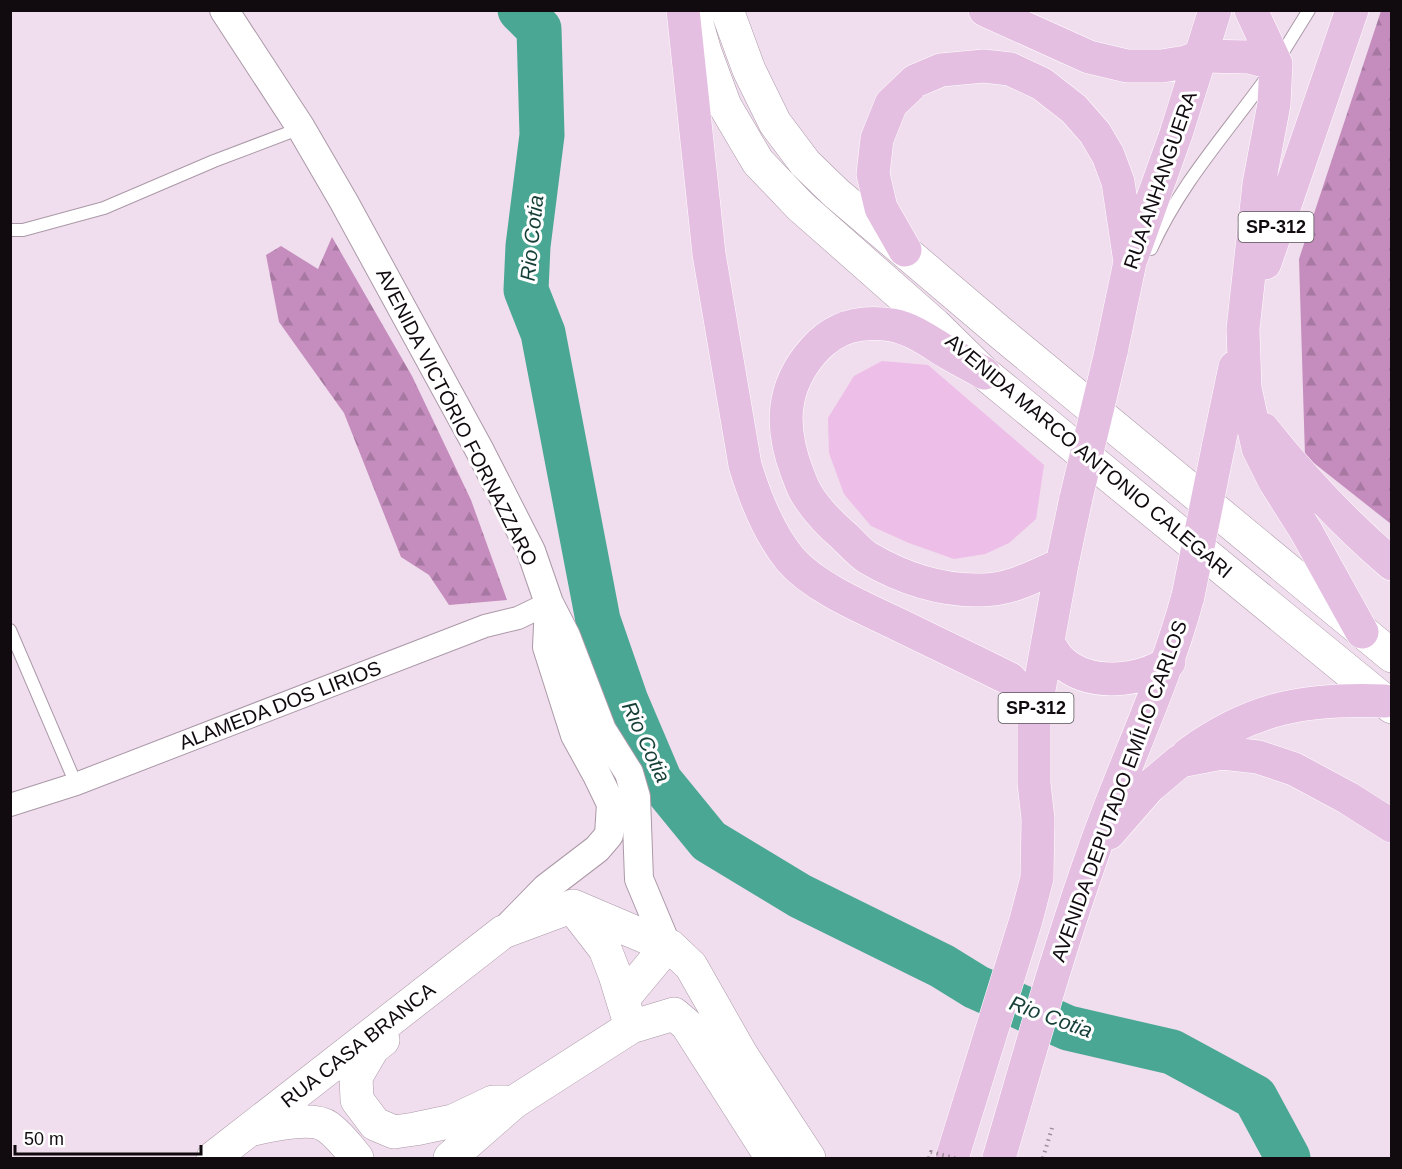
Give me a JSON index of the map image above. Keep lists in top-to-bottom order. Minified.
{"streets":{"main road":["RUA ANHANGUERA","SP-312","AVENIDA VICTÓRIO FORNAZZARO","AVENIDA MARCO ANTONIO CALEGARI","AVENIDA DEPUTADO EMÍLIO CARLOS","RUA CASA BRANCA"],"street":["ALAMEDA DOS LIRIOS"]},"crossings":[["RUA ANHANGUERA","SP-312"],["SP-312","AVENIDA DEPUTADO EMÍLIO CARLOS"],["AVENIDA VICTÓRIO FORNAZZARO","ALAMEDA DOS LIRIOS"]],"water":["Rio Cotia"],"scale_bar":"50 m"}
